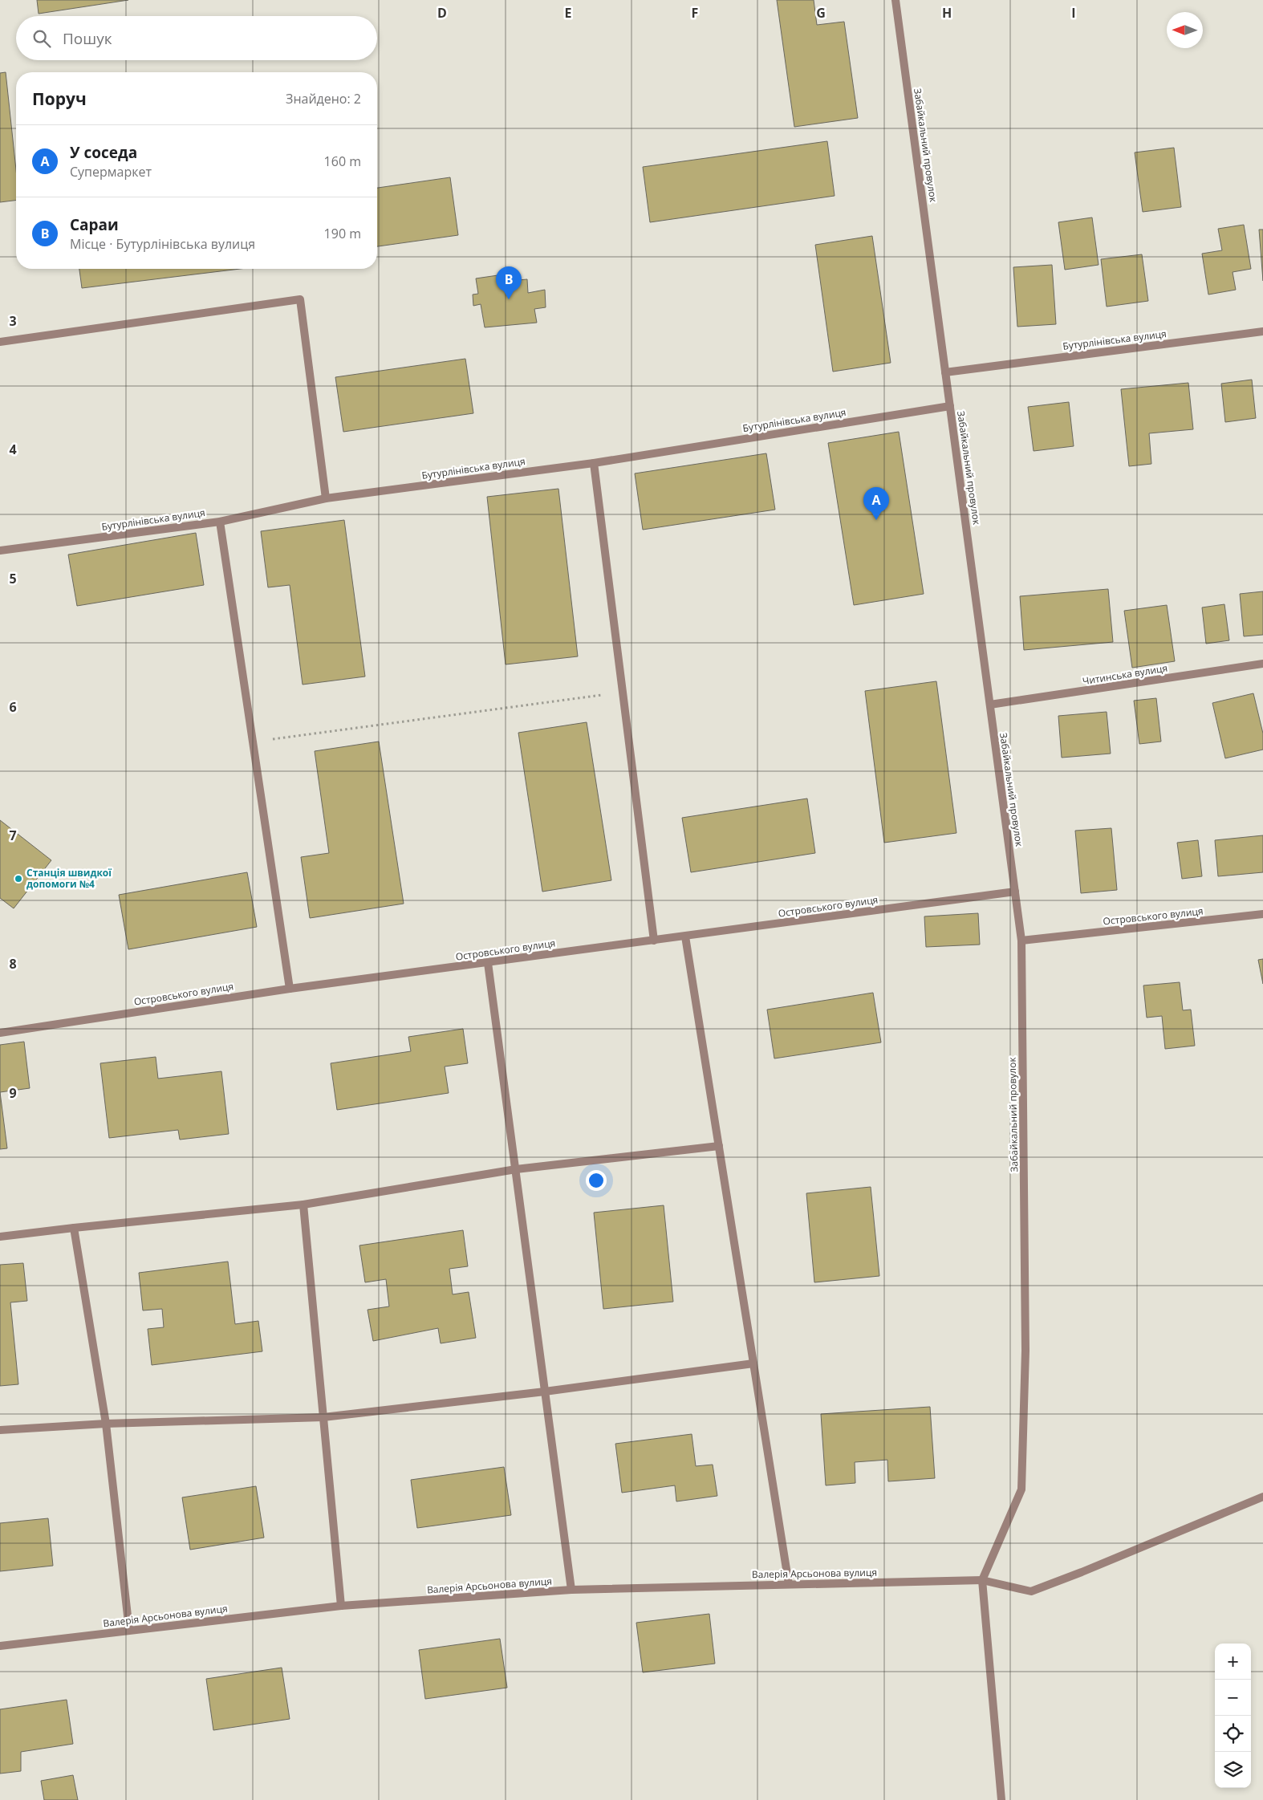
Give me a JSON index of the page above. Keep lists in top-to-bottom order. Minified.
{"streets":{"street":["Забайкальний провулок","Бутурлінівська вулиця","Читинська вулиця","Островського вулиця","Валерія Арсьонова вулиця"]},"crossings":[["Забайкальний провулок","Бутурлінівська вулиця"],["Забайкальний провулок","Читинська вулиця"],["Забайкальний провулок","Островського вулиця"],["Забайкальний провулок","Валерія Арсьонова вулиця"]],"places":["Станція швидкої допомоги №4"],"north":"left","page":{"search":"Пошук","heading":["Поруч","Знайдено: 2"],"list":[{"mark":"A","name":"У соседа","note":"Супермаркет","value":"160 m"},{"mark":"B","name":"Сараи","note":"Місце · Бутурлінівська вулиця","value":"190 m"}],"pins":["B","A"],"map_buttons":["+","−"]},"grid":{"columns":["D","E","F","G","H","I"],"rows":["3","4","5","6","7","8","9"]}}
